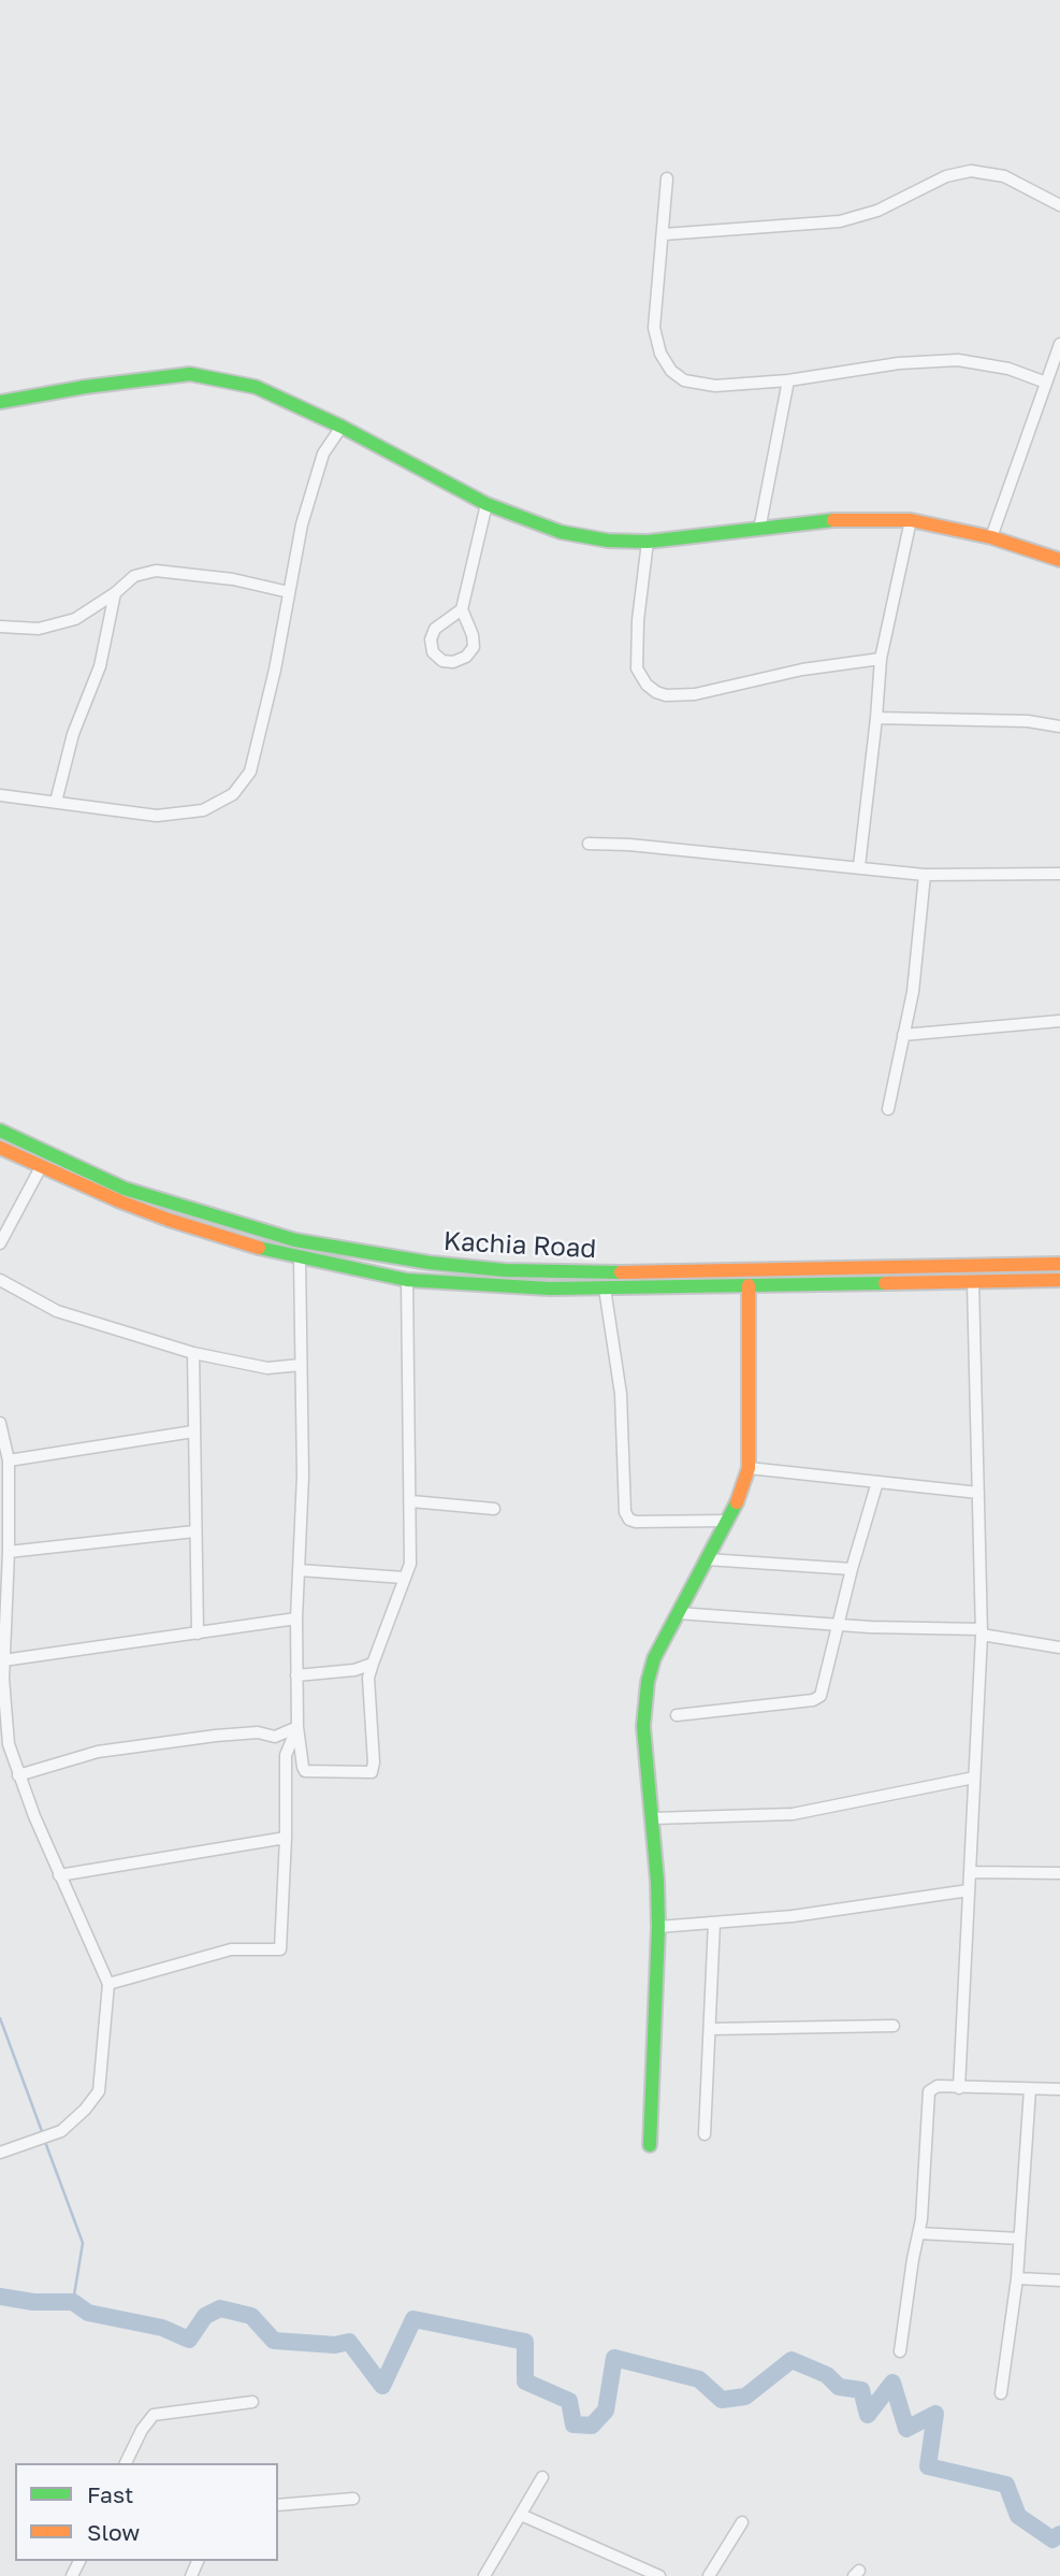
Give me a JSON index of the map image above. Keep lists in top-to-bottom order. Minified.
{"streets":{"main road":["Kachia Road"]},"legend":["Fast","Slow"]}
